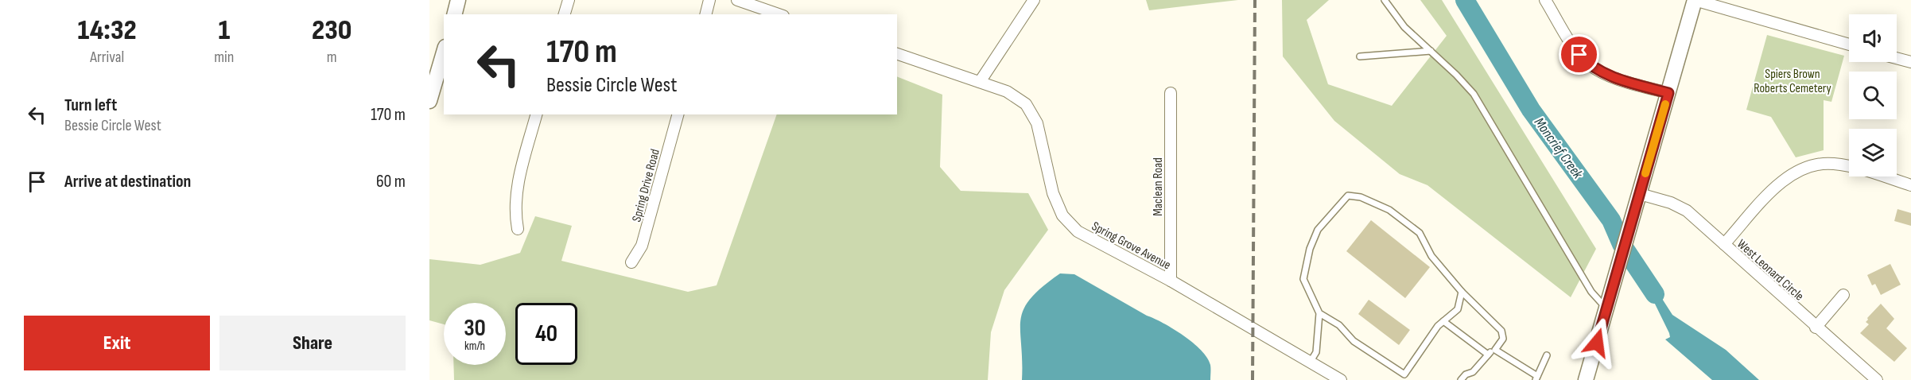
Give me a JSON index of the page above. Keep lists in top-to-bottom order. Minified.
{"streets":{"street":["Spring Drive Road","Maclean Road","Spring Grove Avenue","West Leonard Circle"]},"crossings":[["Maclean Road","Spring Grove Avenue"]],"water":["Moncrief Creek"],"parks":["Spiers Brown Roberts Cemetery"],"page":{"eta":["14:32","Arrival","1","min","230","m"],"turn":["170 m","Bessie Circle West"],"list":[{"name":"Turn left","note":"Bessie Circle West","value":"170 m"},{"name":"Arrive at destination","value":"60 m"}],"speed":"30 km/h","limit":"40","buttons":["Exit","Share"]}}
